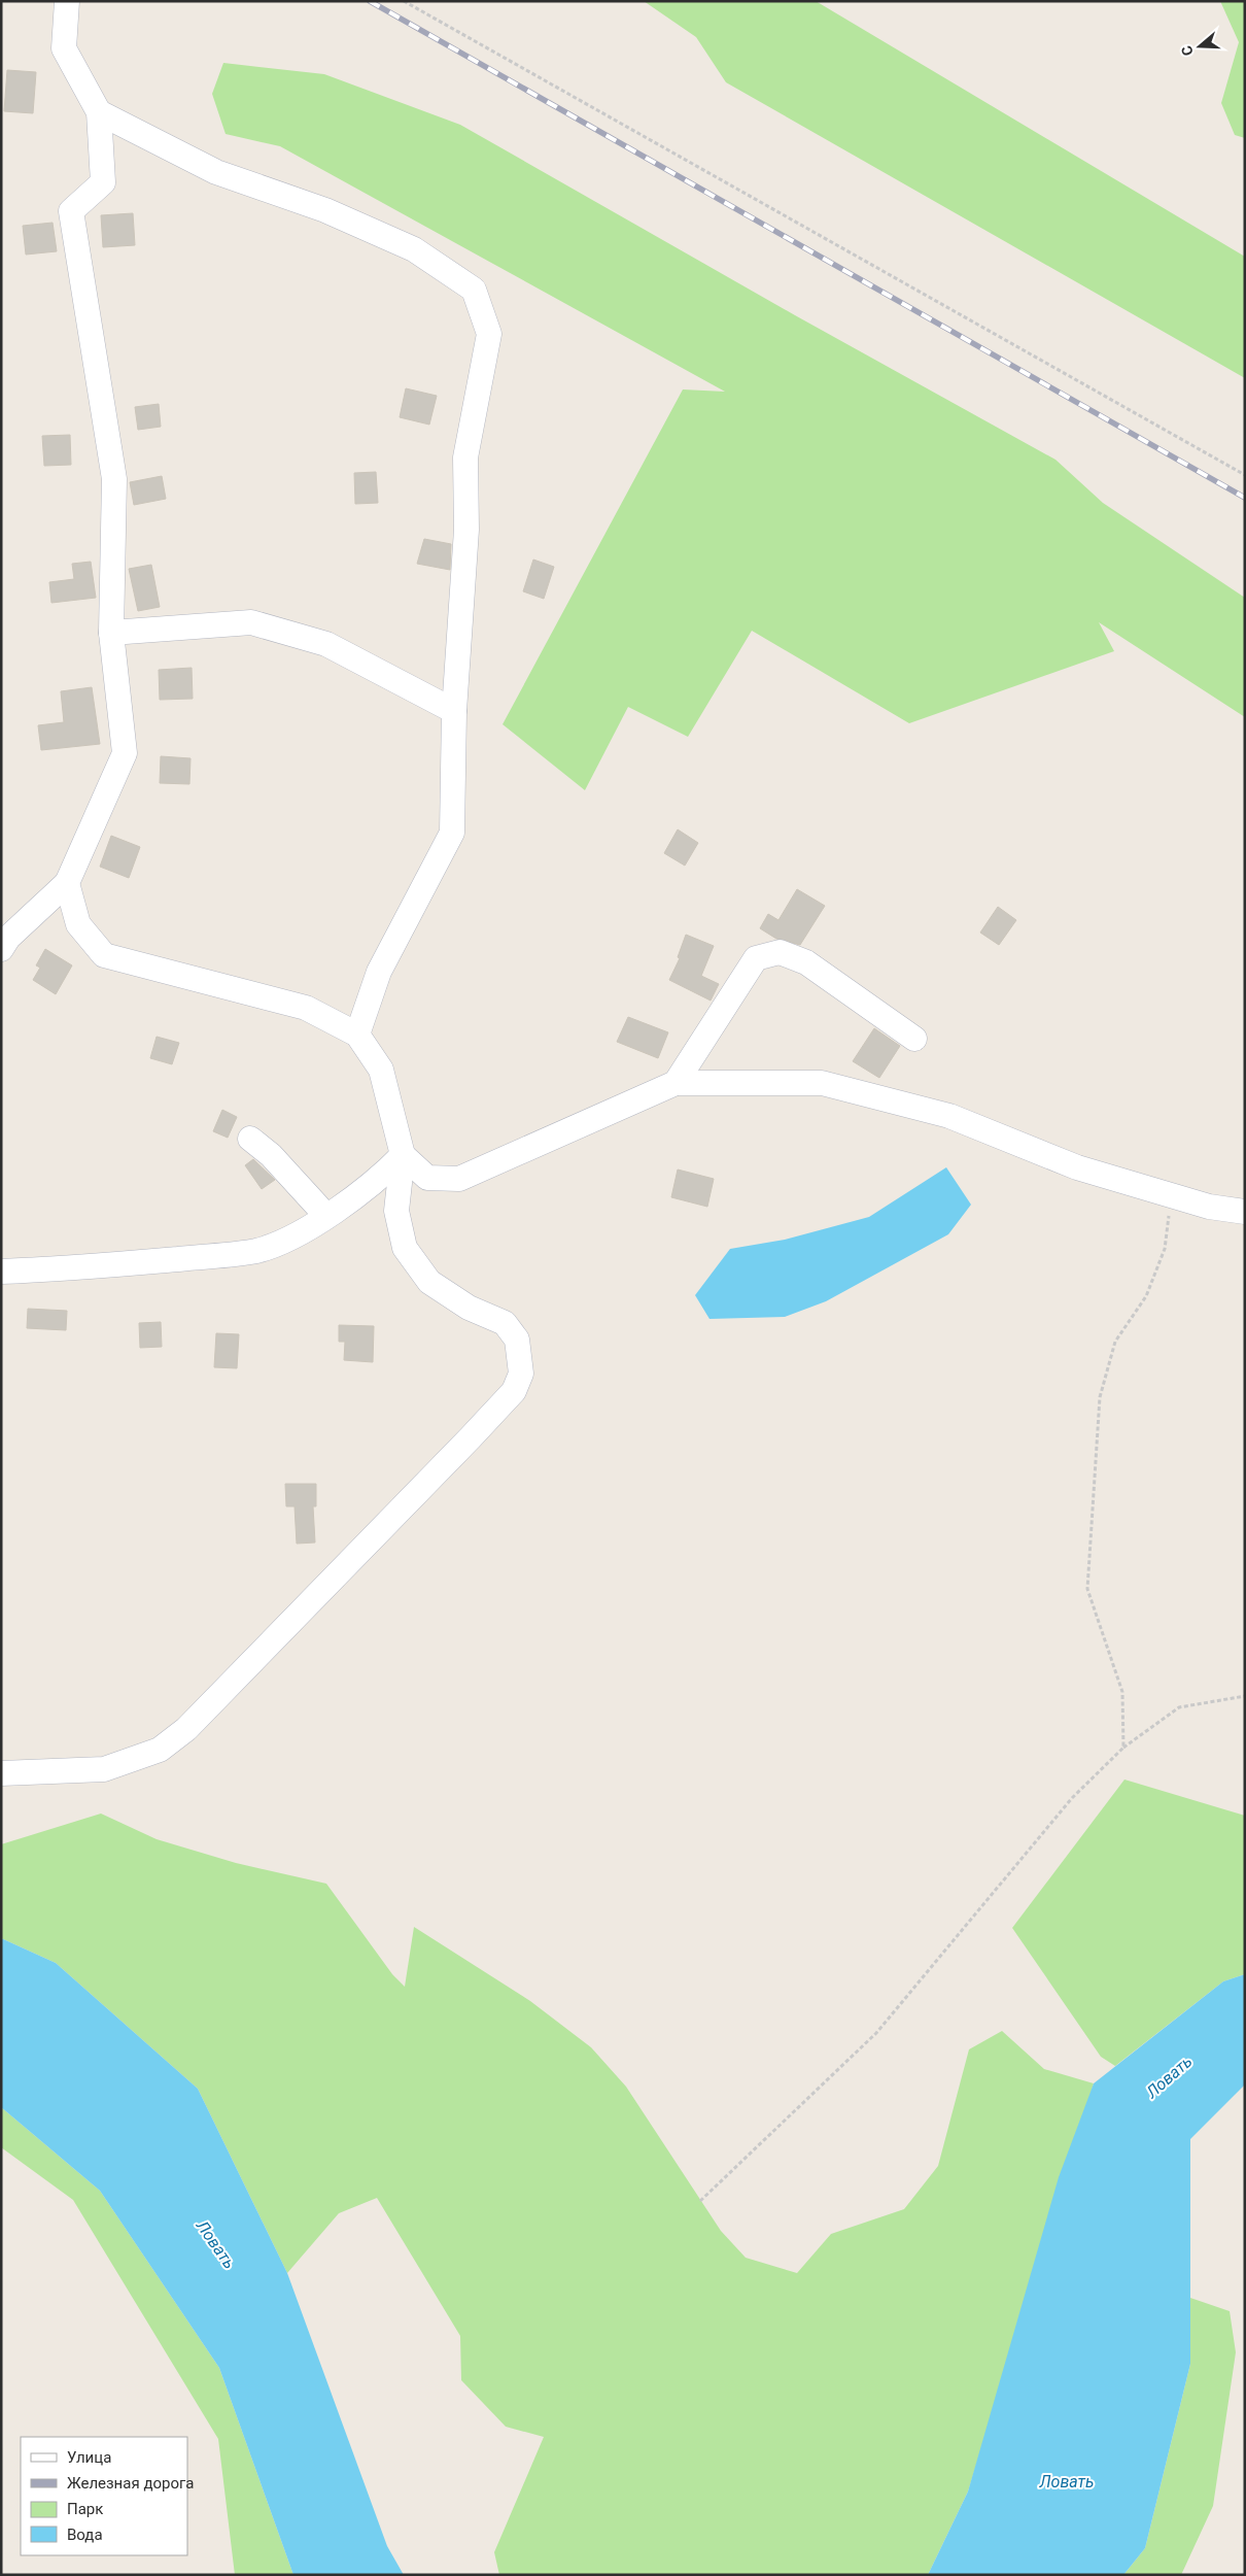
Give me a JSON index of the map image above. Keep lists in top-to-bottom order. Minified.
{"water":["Ловать"],"legend":["Улица","Железная дорога","Парк","Вода"],"north":"left"}
